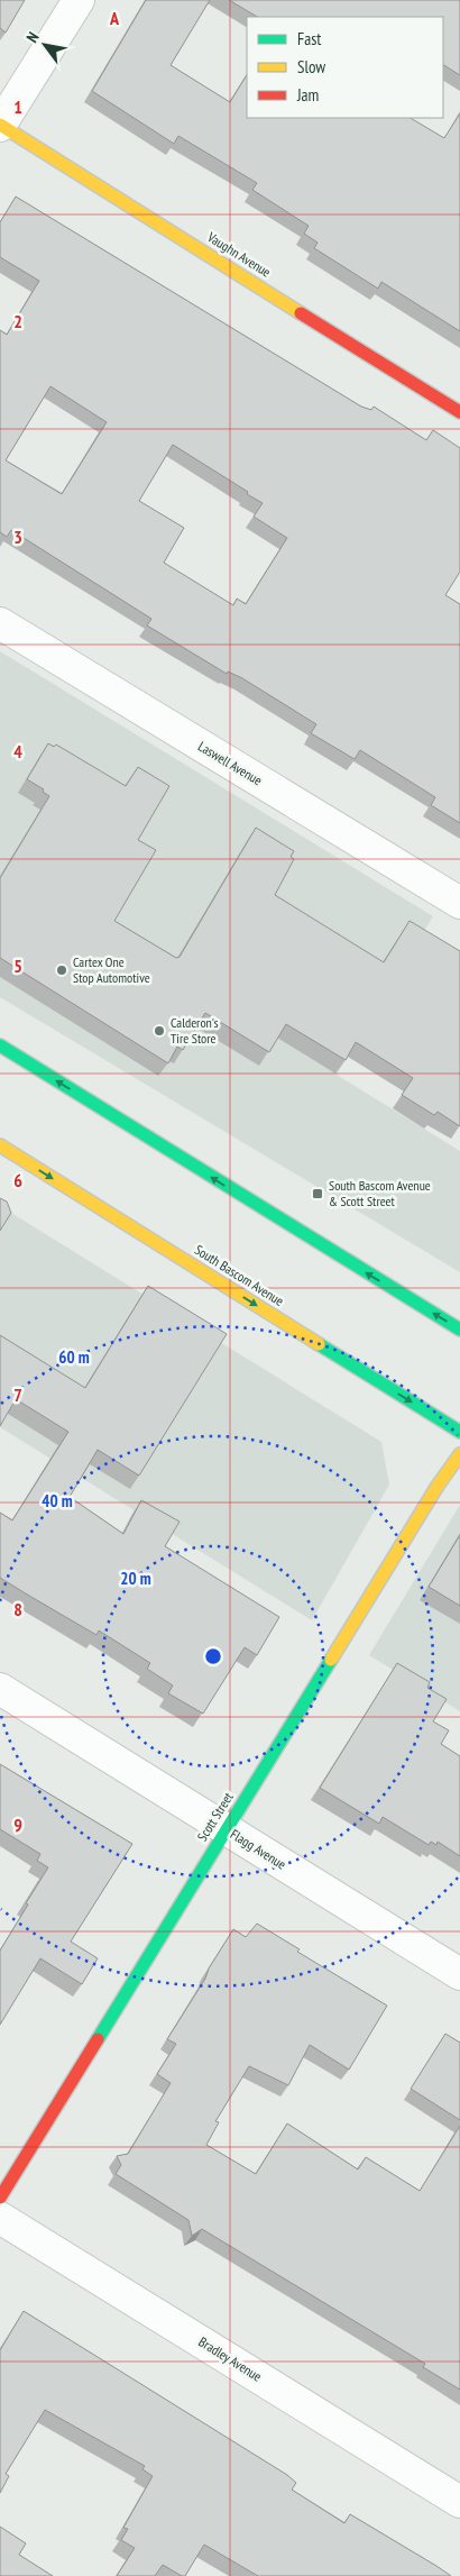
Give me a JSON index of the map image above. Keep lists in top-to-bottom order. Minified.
{"streets":{"street":["Vaughn Avenue","Laswell Avenue","South Bascom Avenue","Scott Street","Flagg Avenue","Bradley Avenue"]},"crossings":[["Scott Street","Flagg Avenue"]],"places":{"other":["Cartex One Stop Automotive","Calderon's Tire Store"],"transit":["South Bascom Avenue & Scott Street"]},"legend":["Fast","Slow","Jam"],"north":"top left","grid":{"columns":["A"],"rows":["1","2","3","4","5","6","7","8","9"]},"rings":["60 m","40 m","20 m"]}
